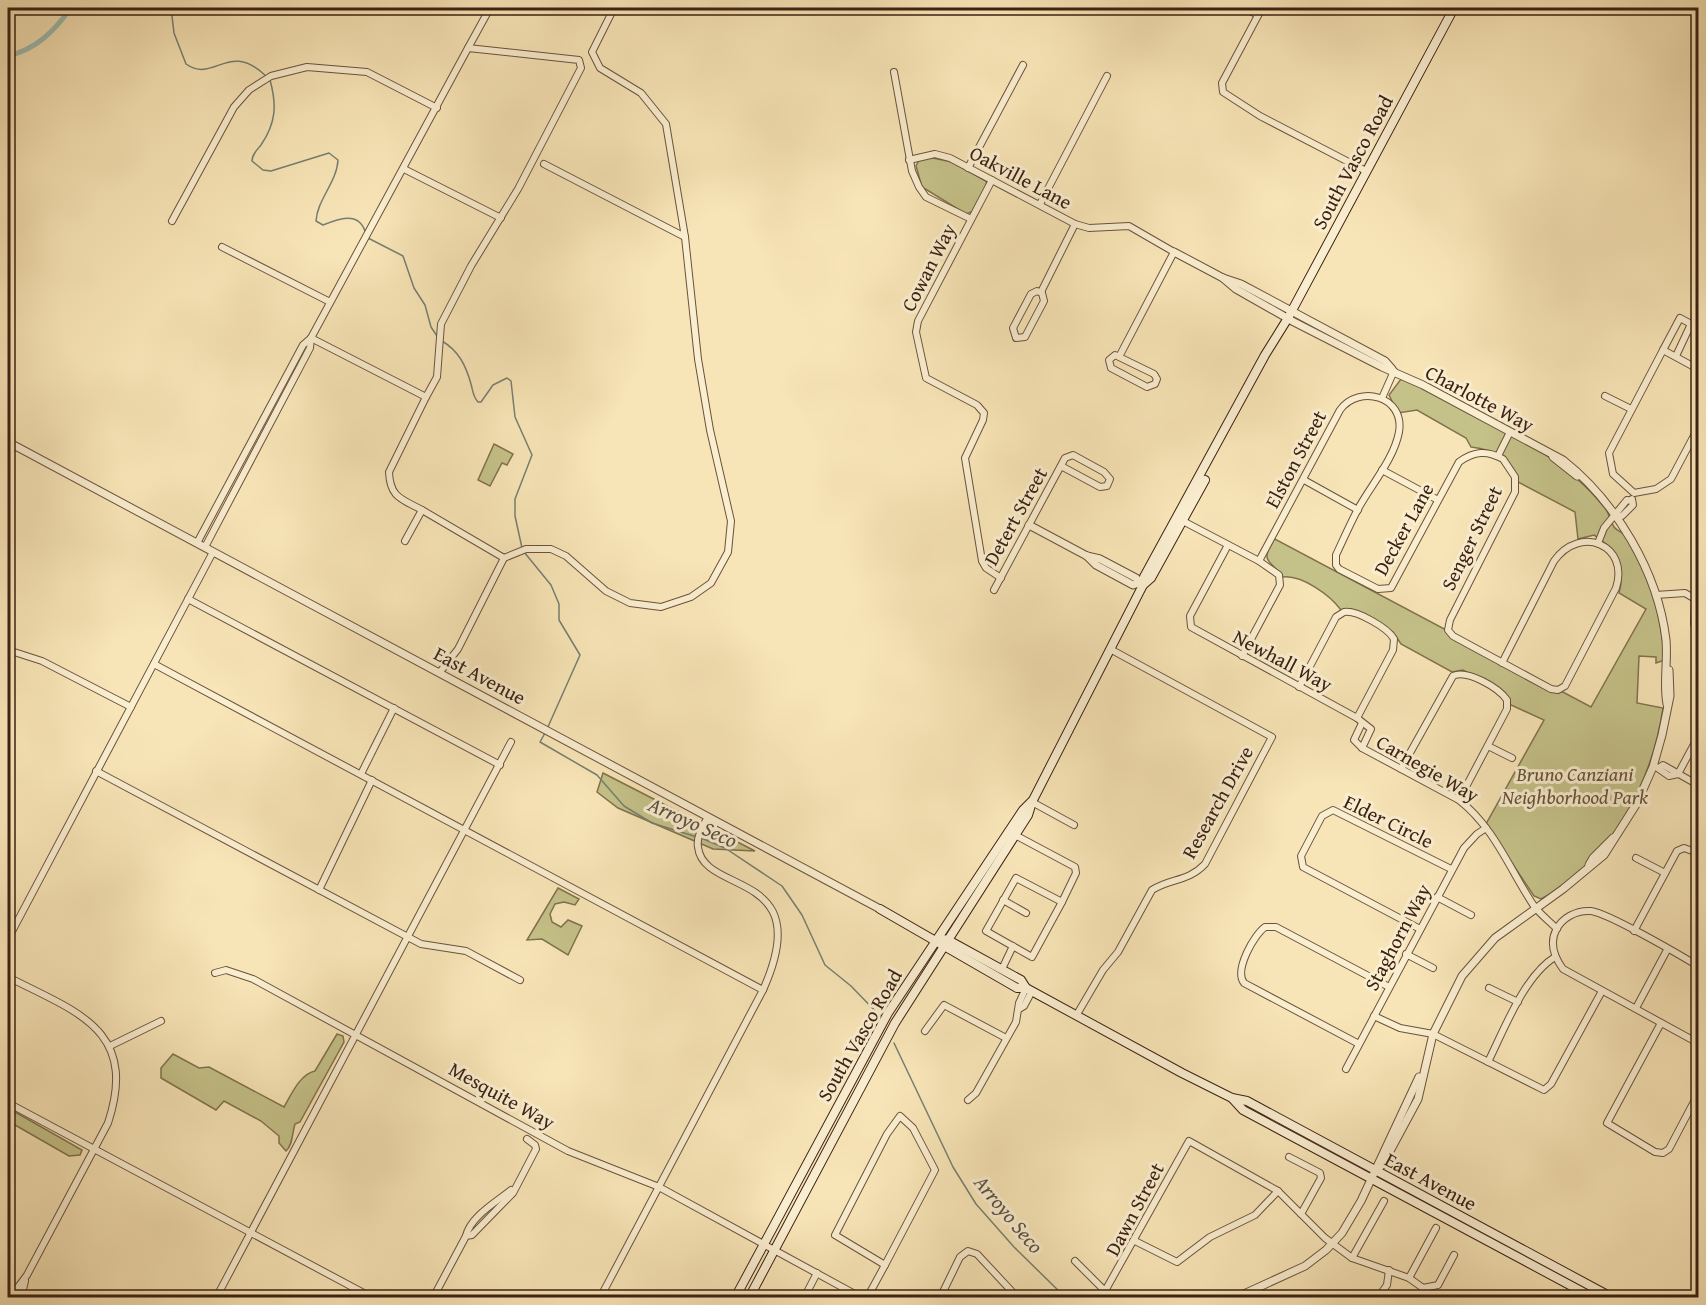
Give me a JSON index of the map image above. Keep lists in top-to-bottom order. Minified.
{"streets":{"main road":["South Vasco Road","East Avenue"],"street":["Oakville Lane","Cowan Way","Charlotte Way","Elston Street","Detert Street","Decker Lane","Senger Street","Newhall Way","Carnegie Way","Research Drive","Elder Circle","Staghorn Way","Mesquite Way","Dawn Street"]},"crossings":[["South Vasco Road","Oakville Lane"],["South Vasco Road","Charlotte Way"],["South Vasco Road","East Avenue"],["South Vasco Road","Research Drive"],["South Vasco Road","Mesquite Way"],["Oakville Lane","Cowan Way"],["Oakville Lane","Charlotte Way"],["Cowan Way","Detert Street"],["Charlotte Way","Senger Street"],["Charlotte Way","East Avenue"],["Charlotte Way","Carnegie Way"],["Elston Street","Decker Lane"],["Decker Lane","Senger Street"],["Newhall Way","Carnegie Way"],["East Avenue","Research Drive"],["Carnegie Way","Staghorn Way"],["Elder Circle","Staghorn Way"]],"water":["Arroyo Seco"],"parks":["Bruno Canziani Neighborhood Park"]}
